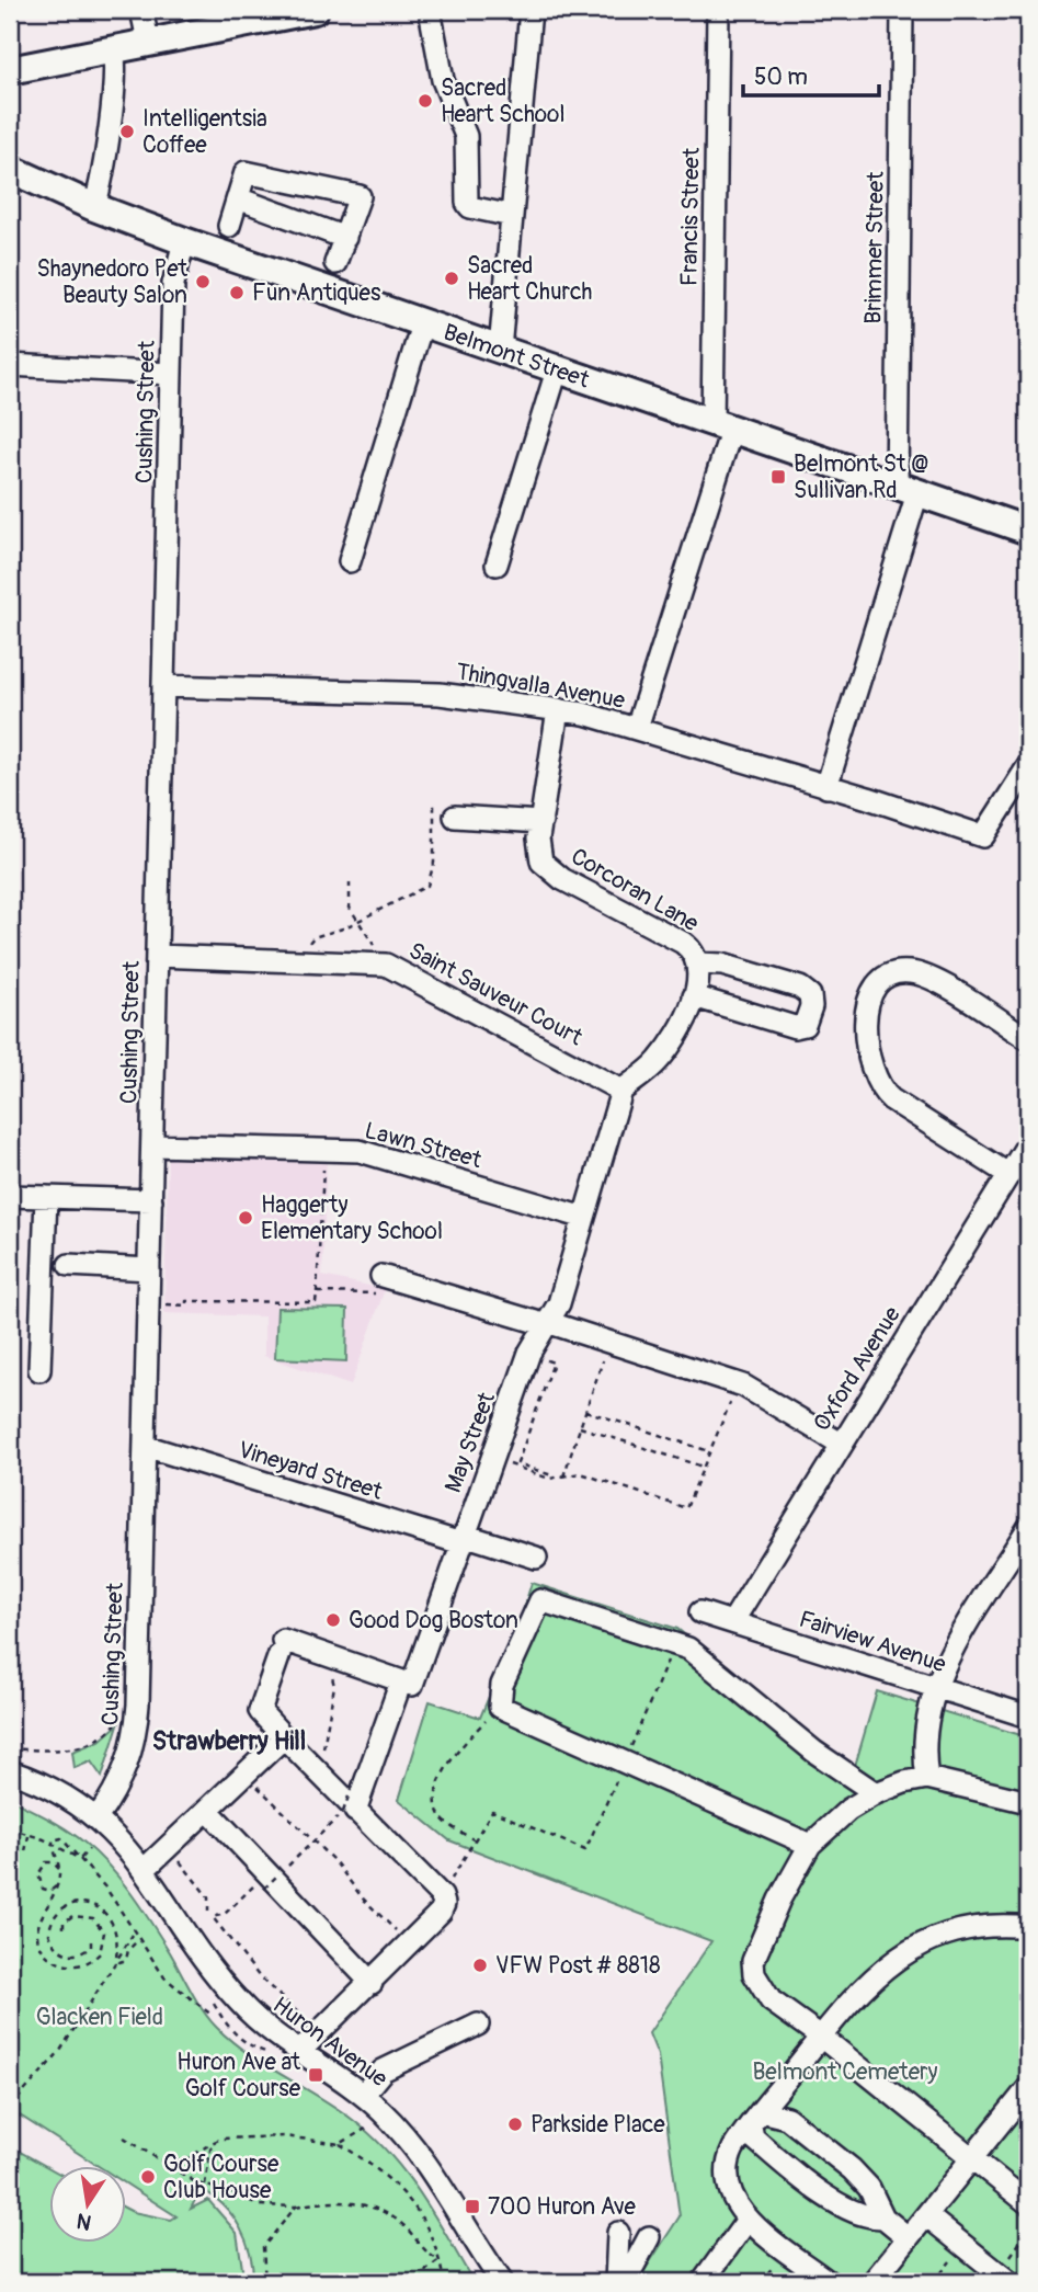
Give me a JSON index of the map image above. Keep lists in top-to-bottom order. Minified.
{"streets":{"main road":["Belmont Street"],"street":["Francis Street","Brimmer Street","Cushing Street","Thingvalla Avenue","Corcoran Lane","Saint Sauveur Court","Lawn Street","Oxford Avenue","May Street","Vineyard Street","Fairview Avenue","Huron Avenue"]},"crossings":[["Francis Street","Belmont Street"],["Francis Street","Thingvalla Avenue"],["Brimmer Street","Belmont Street"],["Brimmer Street","Thingvalla Avenue"],["Belmont Street","Cushing Street"],["Cushing Street","Thingvalla Avenue"],["Cushing Street","Saint Sauveur Court"],["Cushing Street","Lawn Street"],["Cushing Street","Vineyard Street"],["Cushing Street","Huron Avenue"],["Thingvalla Avenue","Corcoran Lane"],["Corcoran Lane","Saint Sauveur Court"],["Corcoran Lane","May Street"],["Saint Sauveur Court","May Street"],["Lawn Street","May Street"],["Oxford Avenue","Fairview Avenue"],["May Street","Vineyard Street"]],"districts":["Strawberry Hill"],"parks":["Glacken Field","Belmont Cemetery"],"places":{"other":["Sacred Heart School","Intelligentsia Coffee","Sacred Heart Church","Shaynedoro Pet Beauty Salon","Fun Antiques","Haggerty Elementary School","Good Dog Boston","VFW Post # 8818","Parkside Place","Golf Course Club House"],"transit":["Belmont St @ Sullivan Rd","Huron Ave at Golf Course","700 Huron Ave"]},"scale_bar":"50 m","north":"bottom"}
